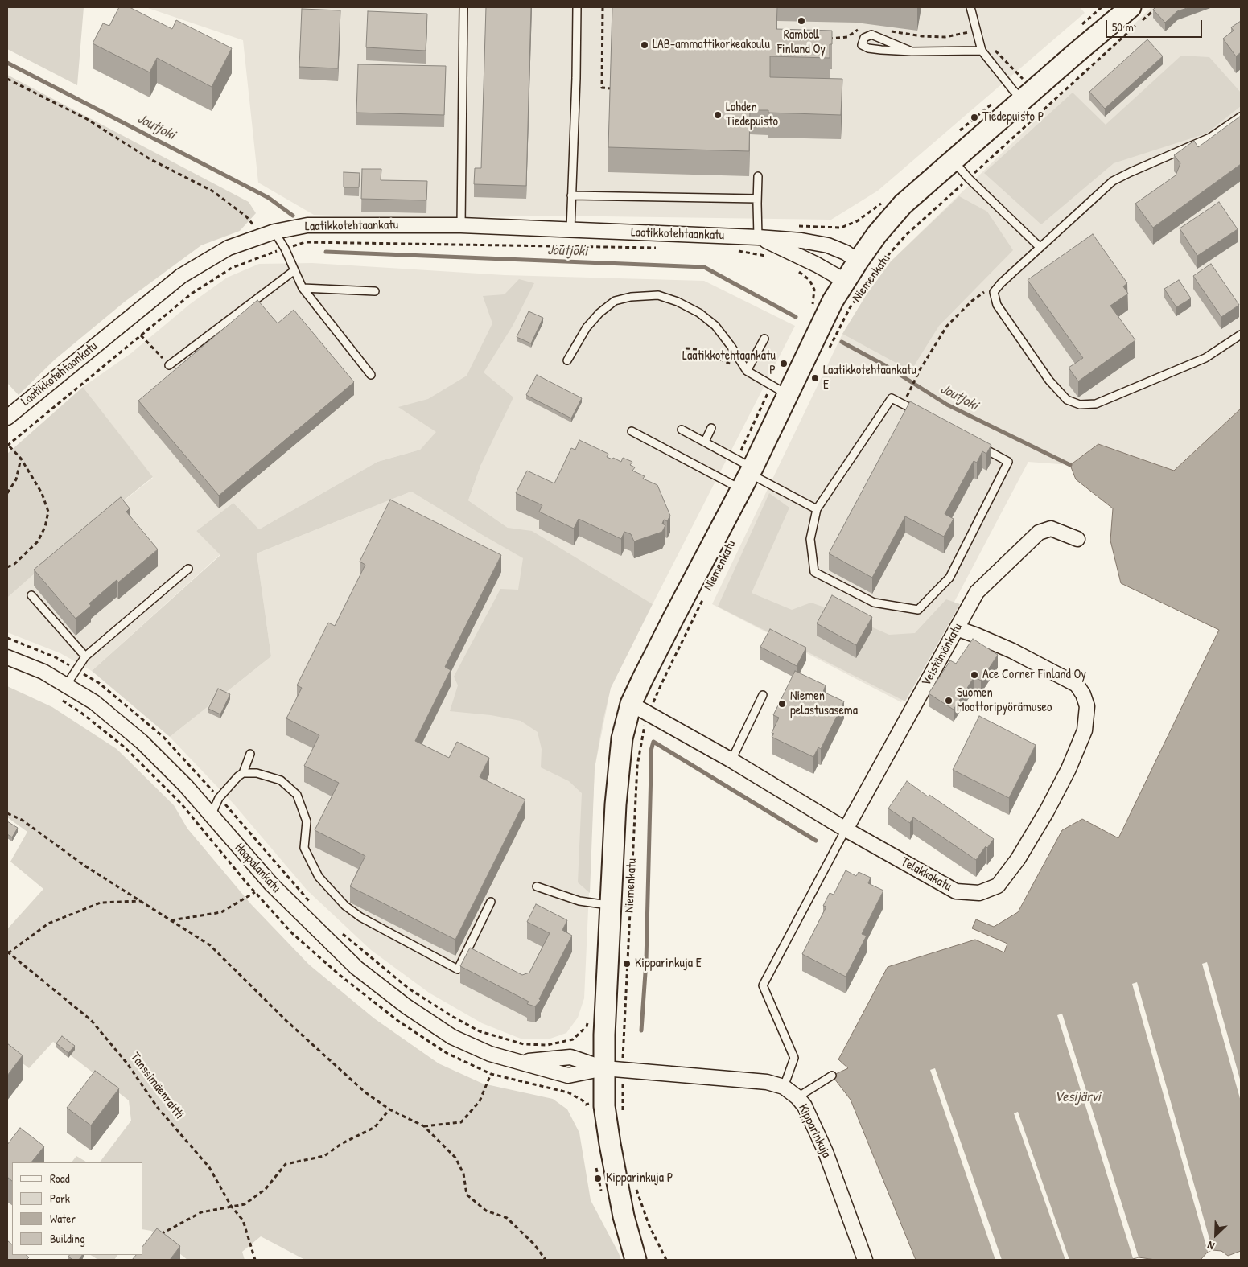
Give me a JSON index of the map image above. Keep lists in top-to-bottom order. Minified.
{"streets":{"street":["Laatikkotehtaankatu","Niemenkatu","Veistämönkatu","Haapalankatu","Telakkakatu","Kipparinkuja"],"path":["Tanssimäenraitti"]},"crossings":[["Laatikkotehtaankatu","Niemenkatu"],["Niemenkatu","Haapalankatu"],["Niemenkatu","Telakkakatu"],["Niemenkatu","Kipparinkuja"],["Veistämönkatu","Telakkakatu"],["Haapalankatu","Kipparinkuja"]],"water":["Joutjoki","Vesijärvi"],"places":["Ramboll Finland Oy","LAB-ammattikorkeakoulu","Lahden Tiedepuisto","Tiedepuisto P","Laatikkotehtaankatu P","Laatikkotehtaankatu E","Ace Corner Finland Oy","Suomen Moottoripyörämuseo","Niemen pelastusasema","Kipparinkuja E","Kipparinkuja P"],"legend":["Road","Park","Water","Building"],"scale_bar":"50 m","north":"bottom left"}
